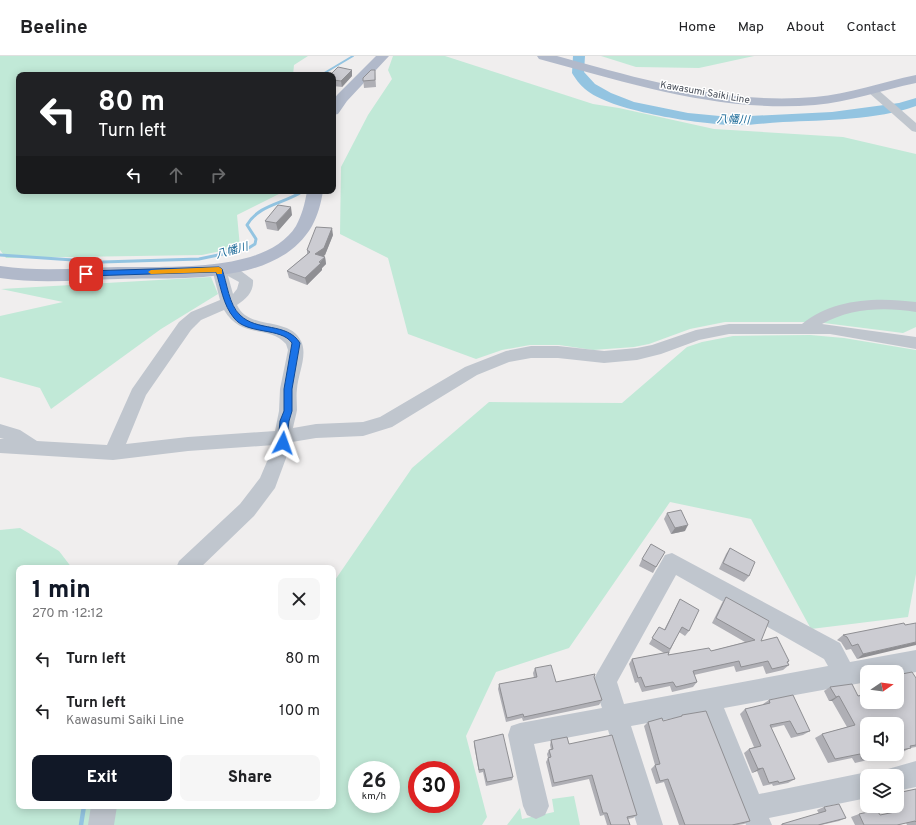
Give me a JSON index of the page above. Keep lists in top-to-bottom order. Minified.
{"streets":{"main road":["Kawasumi Saiki Line"]},"water":["八幡川"],"north":"right","page":{"header":"Beeline","nav":["Home","Map","About","Contact"],"turn":["80 m","Turn left"],"heading":["1 min","270 m · 12:12"],"list":[{"name":"Turn left","value":"80 m"},{"name":"Turn left","note":"Kawasumi Saiki Line","value":"100 m"}],"buttons":["Exit","Share"],"speed":"26 km/h","limit":"30"}}
